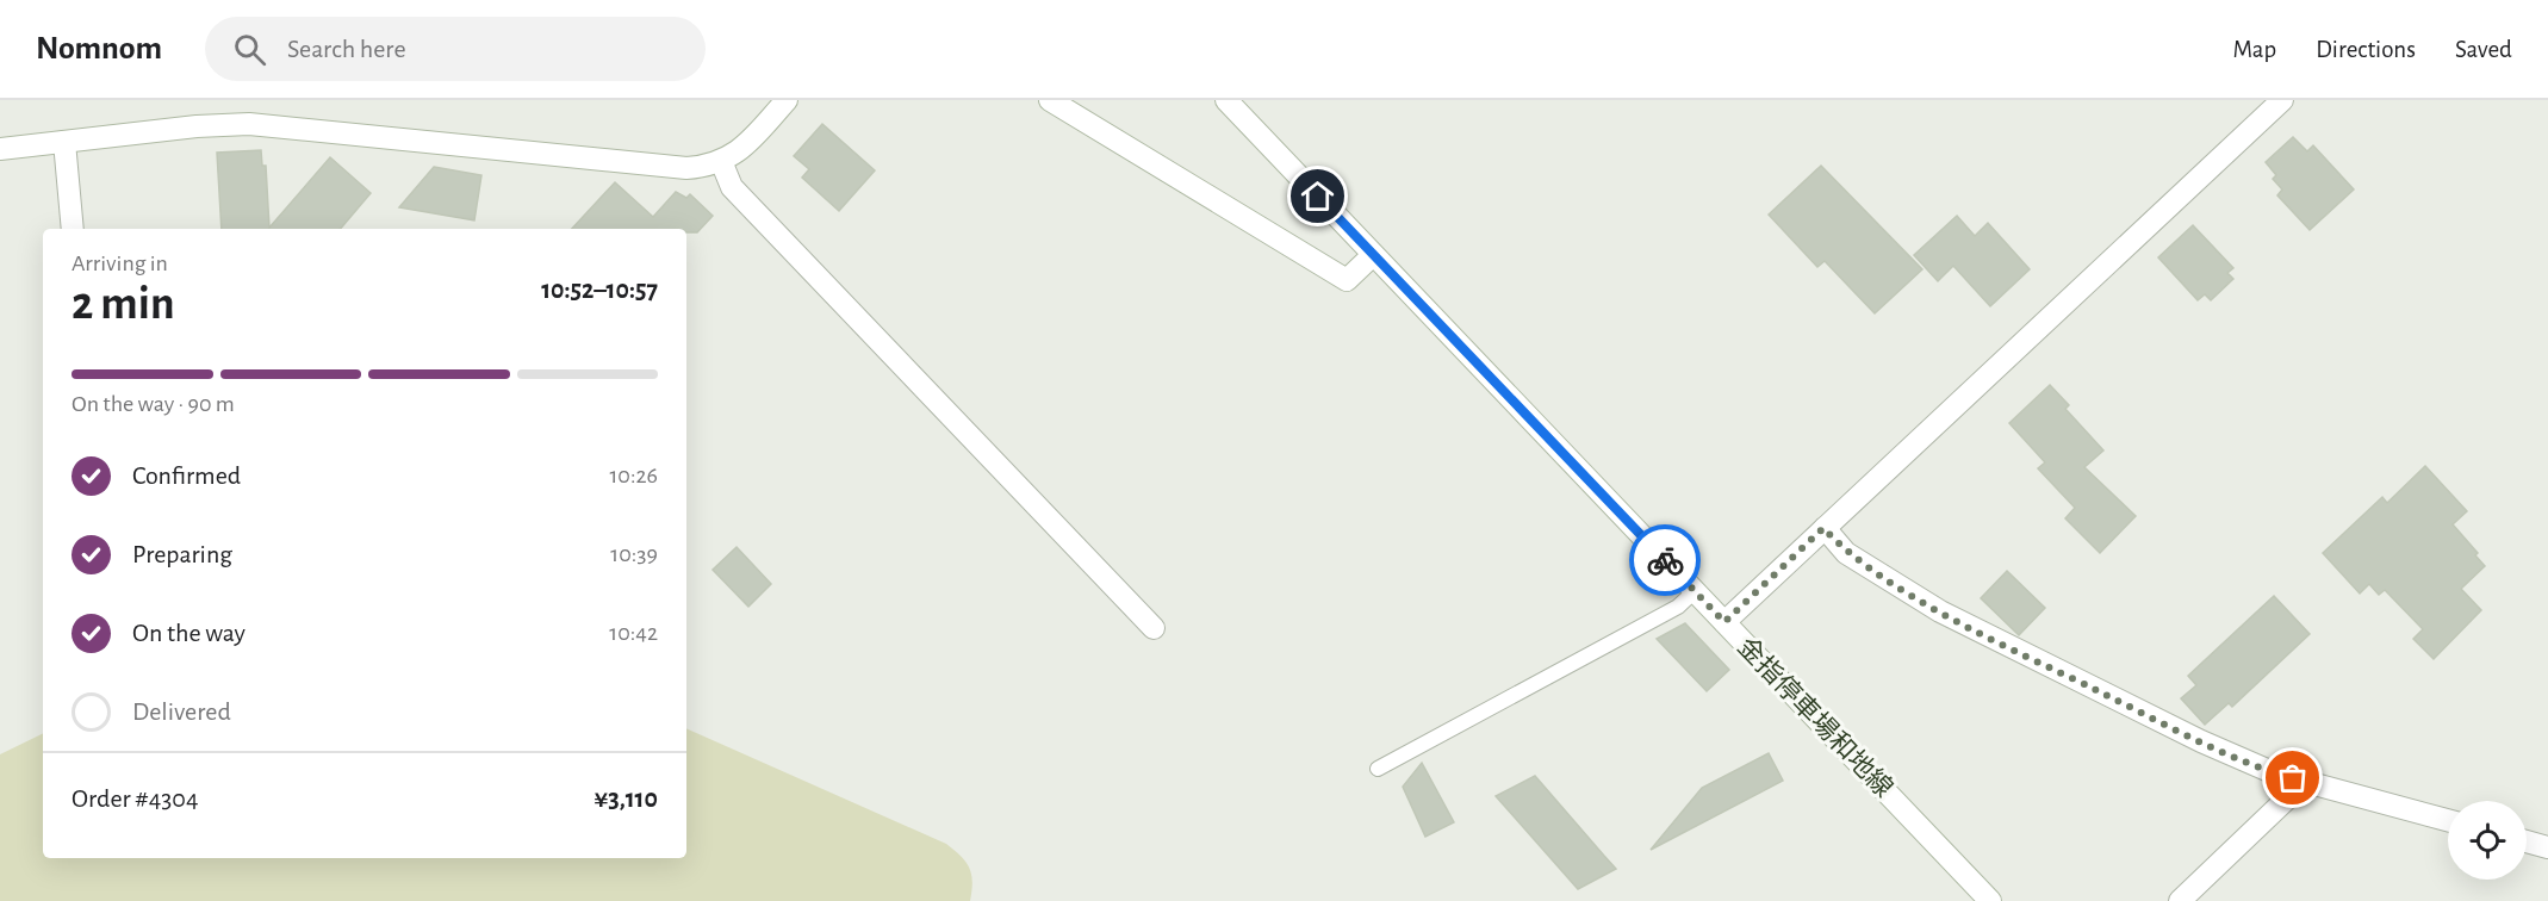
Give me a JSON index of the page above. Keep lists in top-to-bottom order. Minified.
{"streets":{"street":["金指停車場和地線"]},"page":{"header":"Nomnom","search":"Search here","nav":["Map","Directions","Saved"],"heading":["2 min","Arriving in","10:52–10:57"],"panel":["Order #4304","¥3,110"],"bar":"On the way · 90 m","list":[["Confirmed","10:26"],["Preparing","10:39"],["On the way","10:42"],"Delivered"]}}
